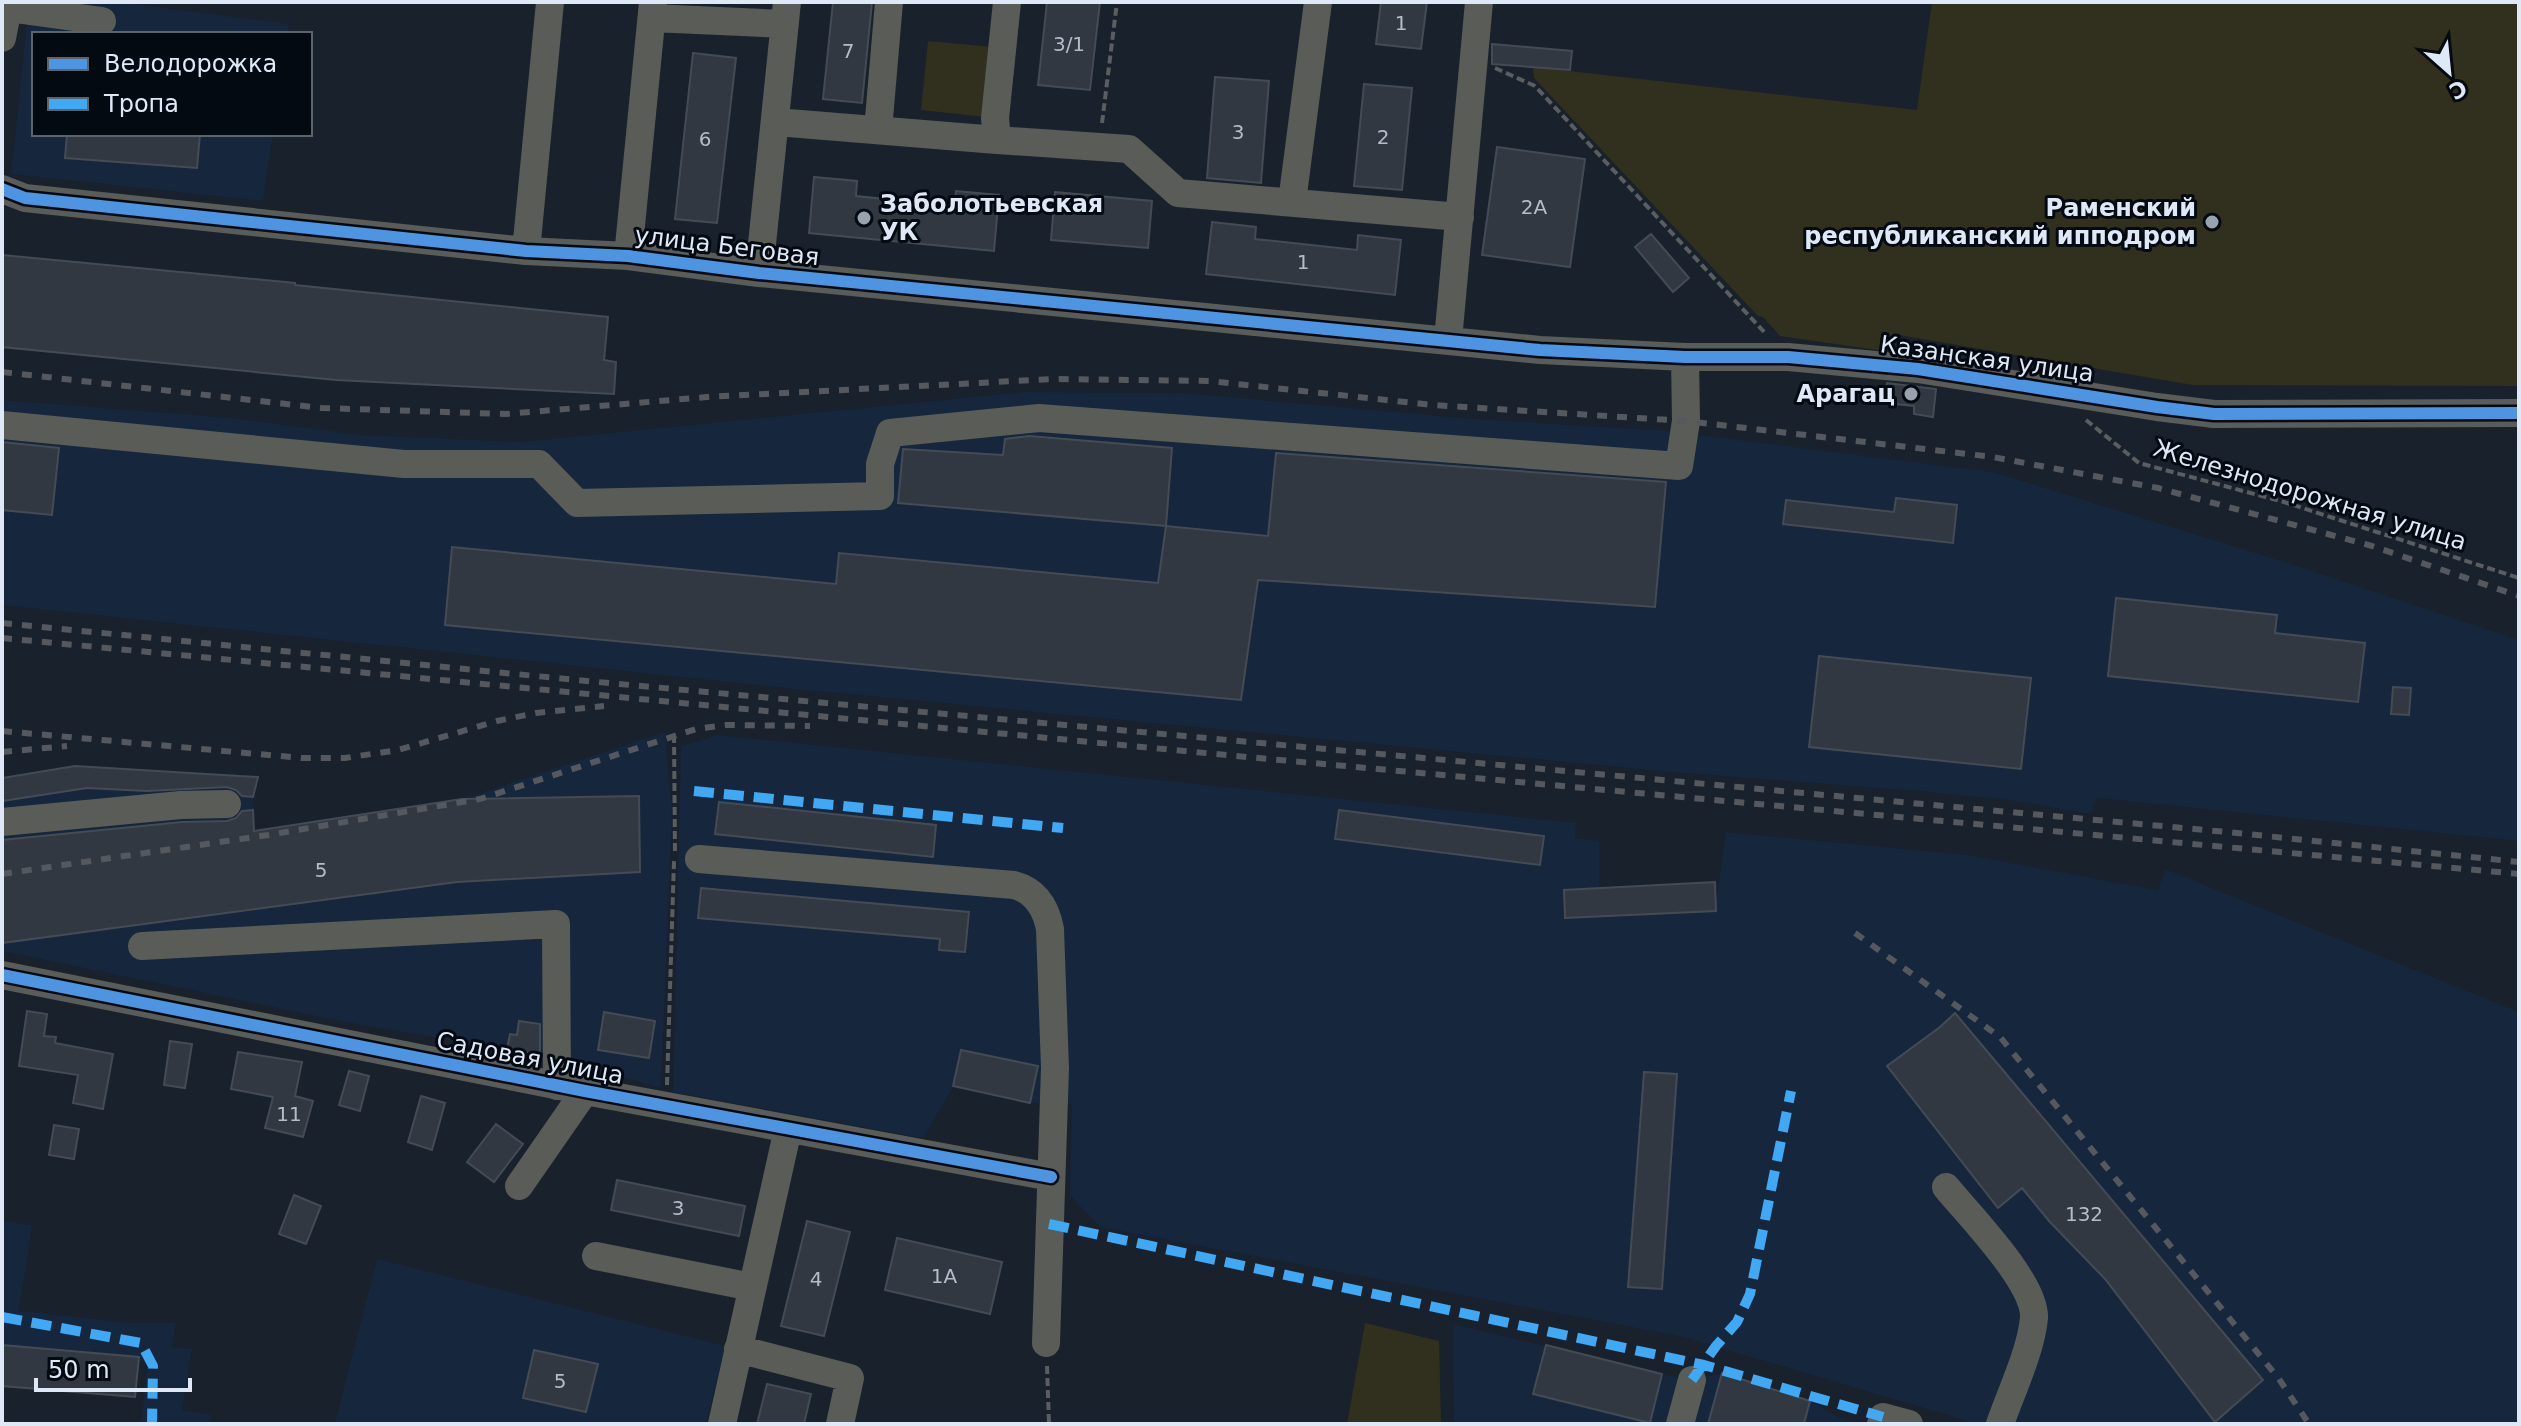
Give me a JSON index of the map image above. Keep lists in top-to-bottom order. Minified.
{"streets":{"street":["улица Беговая","Казанская улица","Садовая улица"],"path":["Железнодорожная улица"]},"crossings":[["улица Беговая","Казанская улица"]],"places":["Заболотьевская УК","Раменский республиканский ипподром","Арагац"],"house_numbers":["1","3/1","7","3","2","6","2А","1","5","11","3","132","1А","4","5"],"legend":["Велодорожка","Тропа"],"scale_bar":"50 m","north":"bottom right"}
